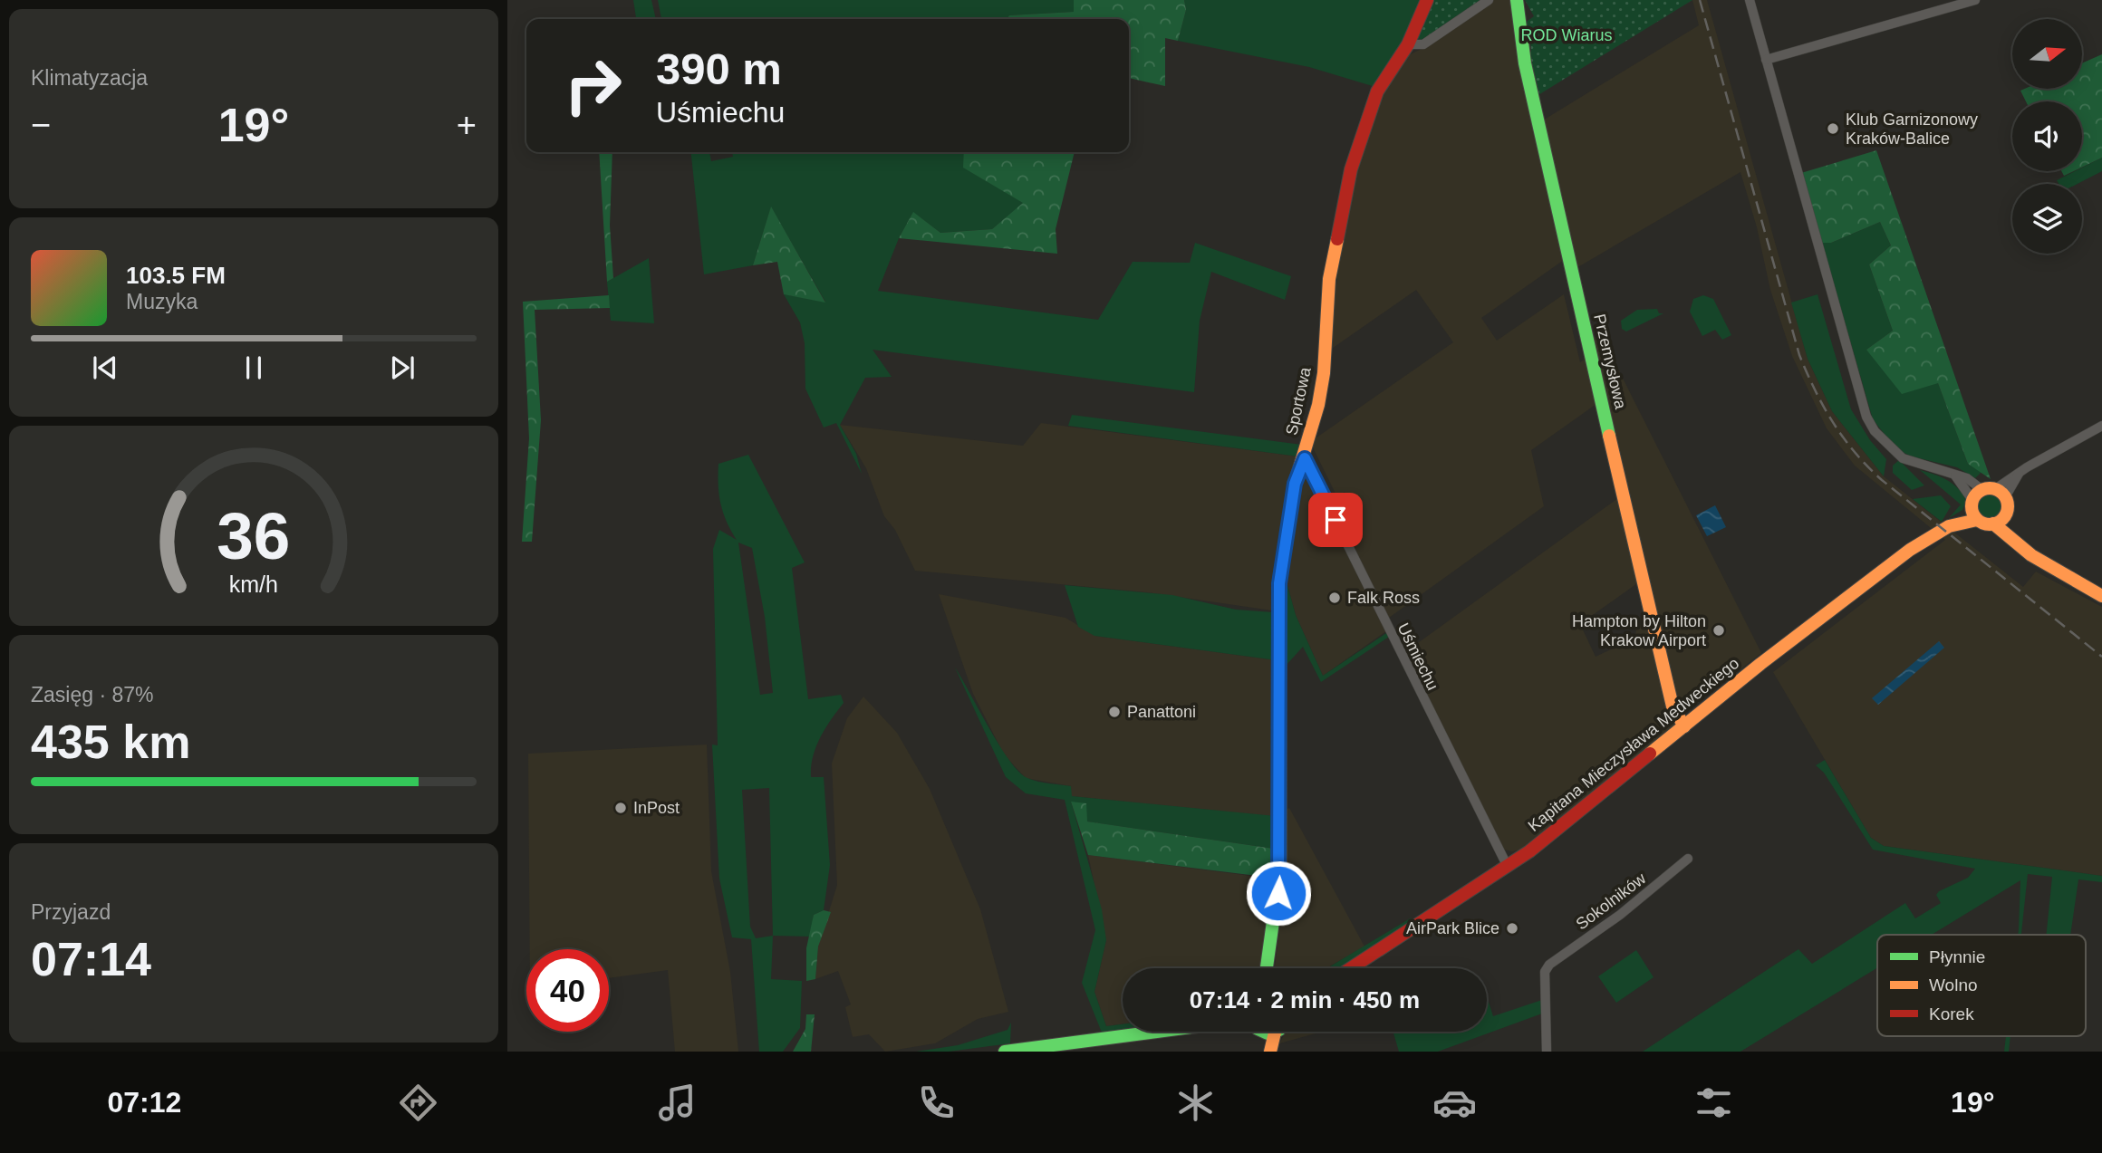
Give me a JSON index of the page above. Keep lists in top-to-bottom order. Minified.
{"streets":{"street":["Przemysłowa","Sportowa","Uśmiechu","Kapitana Mieczysława Medweckiego","Sokolników"]},"crossings":[["Przemysłowa","Kapitana Mieczysława Medweckiego"],["Sportowa","Uśmiechu"],["Uśmiechu","Kapitana Mieczysława Medweckiego"]],"parks":["ROD Wiarus"],"places":["Klub Garnizonowy Kraków-Balice","Falk Ross","Hampton by Hilton Krakow Airport","Panattoni","InPost","AirPark Blice"],"legend":["Płynnie","Wolno","Korek"],"north":"right","page":{"tile":["Klimatyzacja",["Zasięg · 87%","435 km"],["Przyjazd","07:14"]],"turn":["390 m","Uśmiechu"],"heat":["−","19°","+"],"song":["103.5 FM","Muzyka"],"limit":"40","trip":"07:14 · 2 min · 450 m","tabs":["07:12","19°"],"gauge":["36","km/h"]}}
